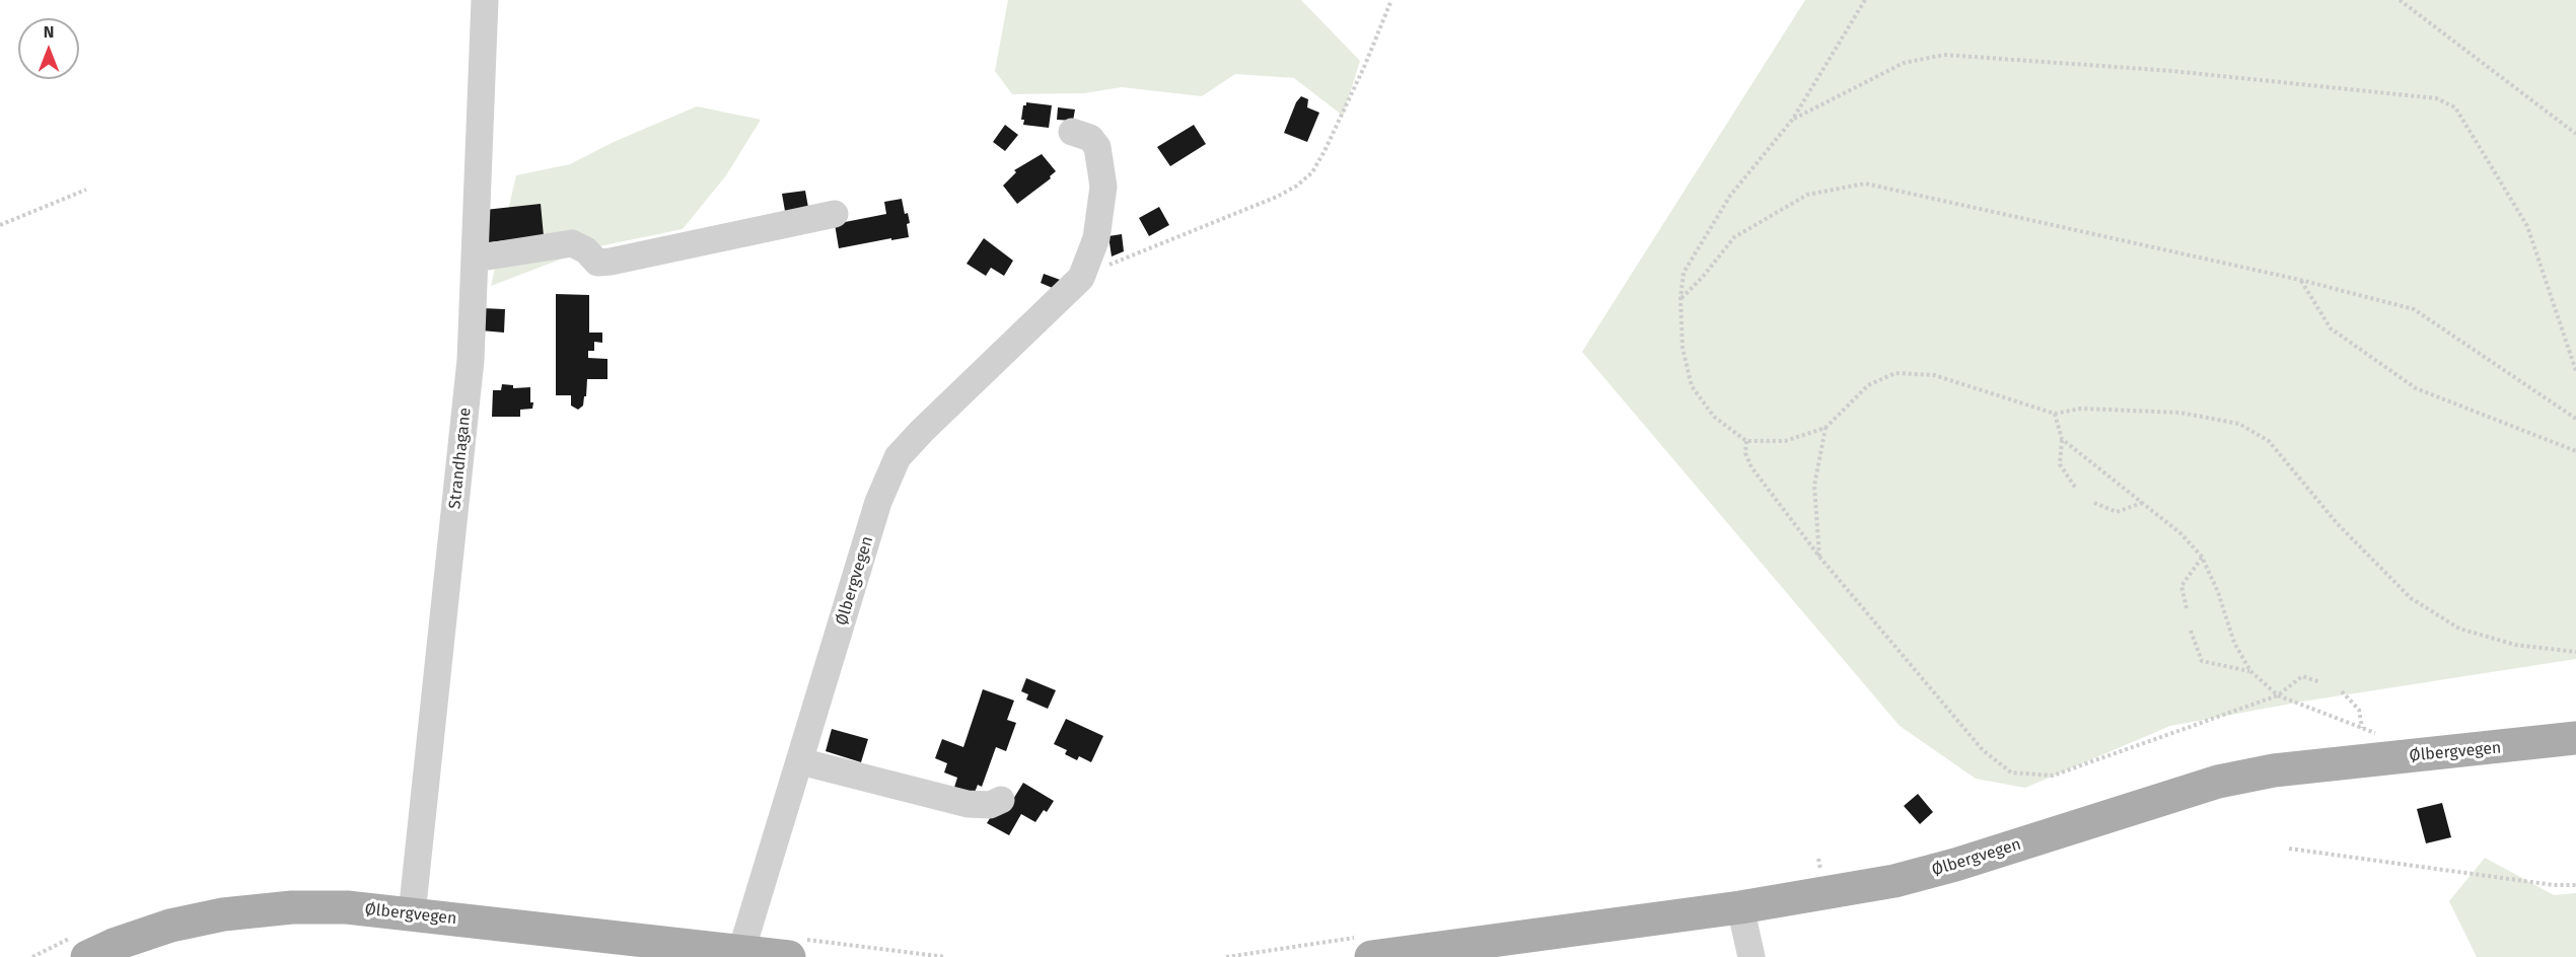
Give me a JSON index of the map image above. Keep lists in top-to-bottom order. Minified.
{"streets":{"main road":["Ølbergvegen"],"street":["Strandhagane"]},"crossings":[["Strandhagane","Ølbergvegen"]],"north":"top"}
